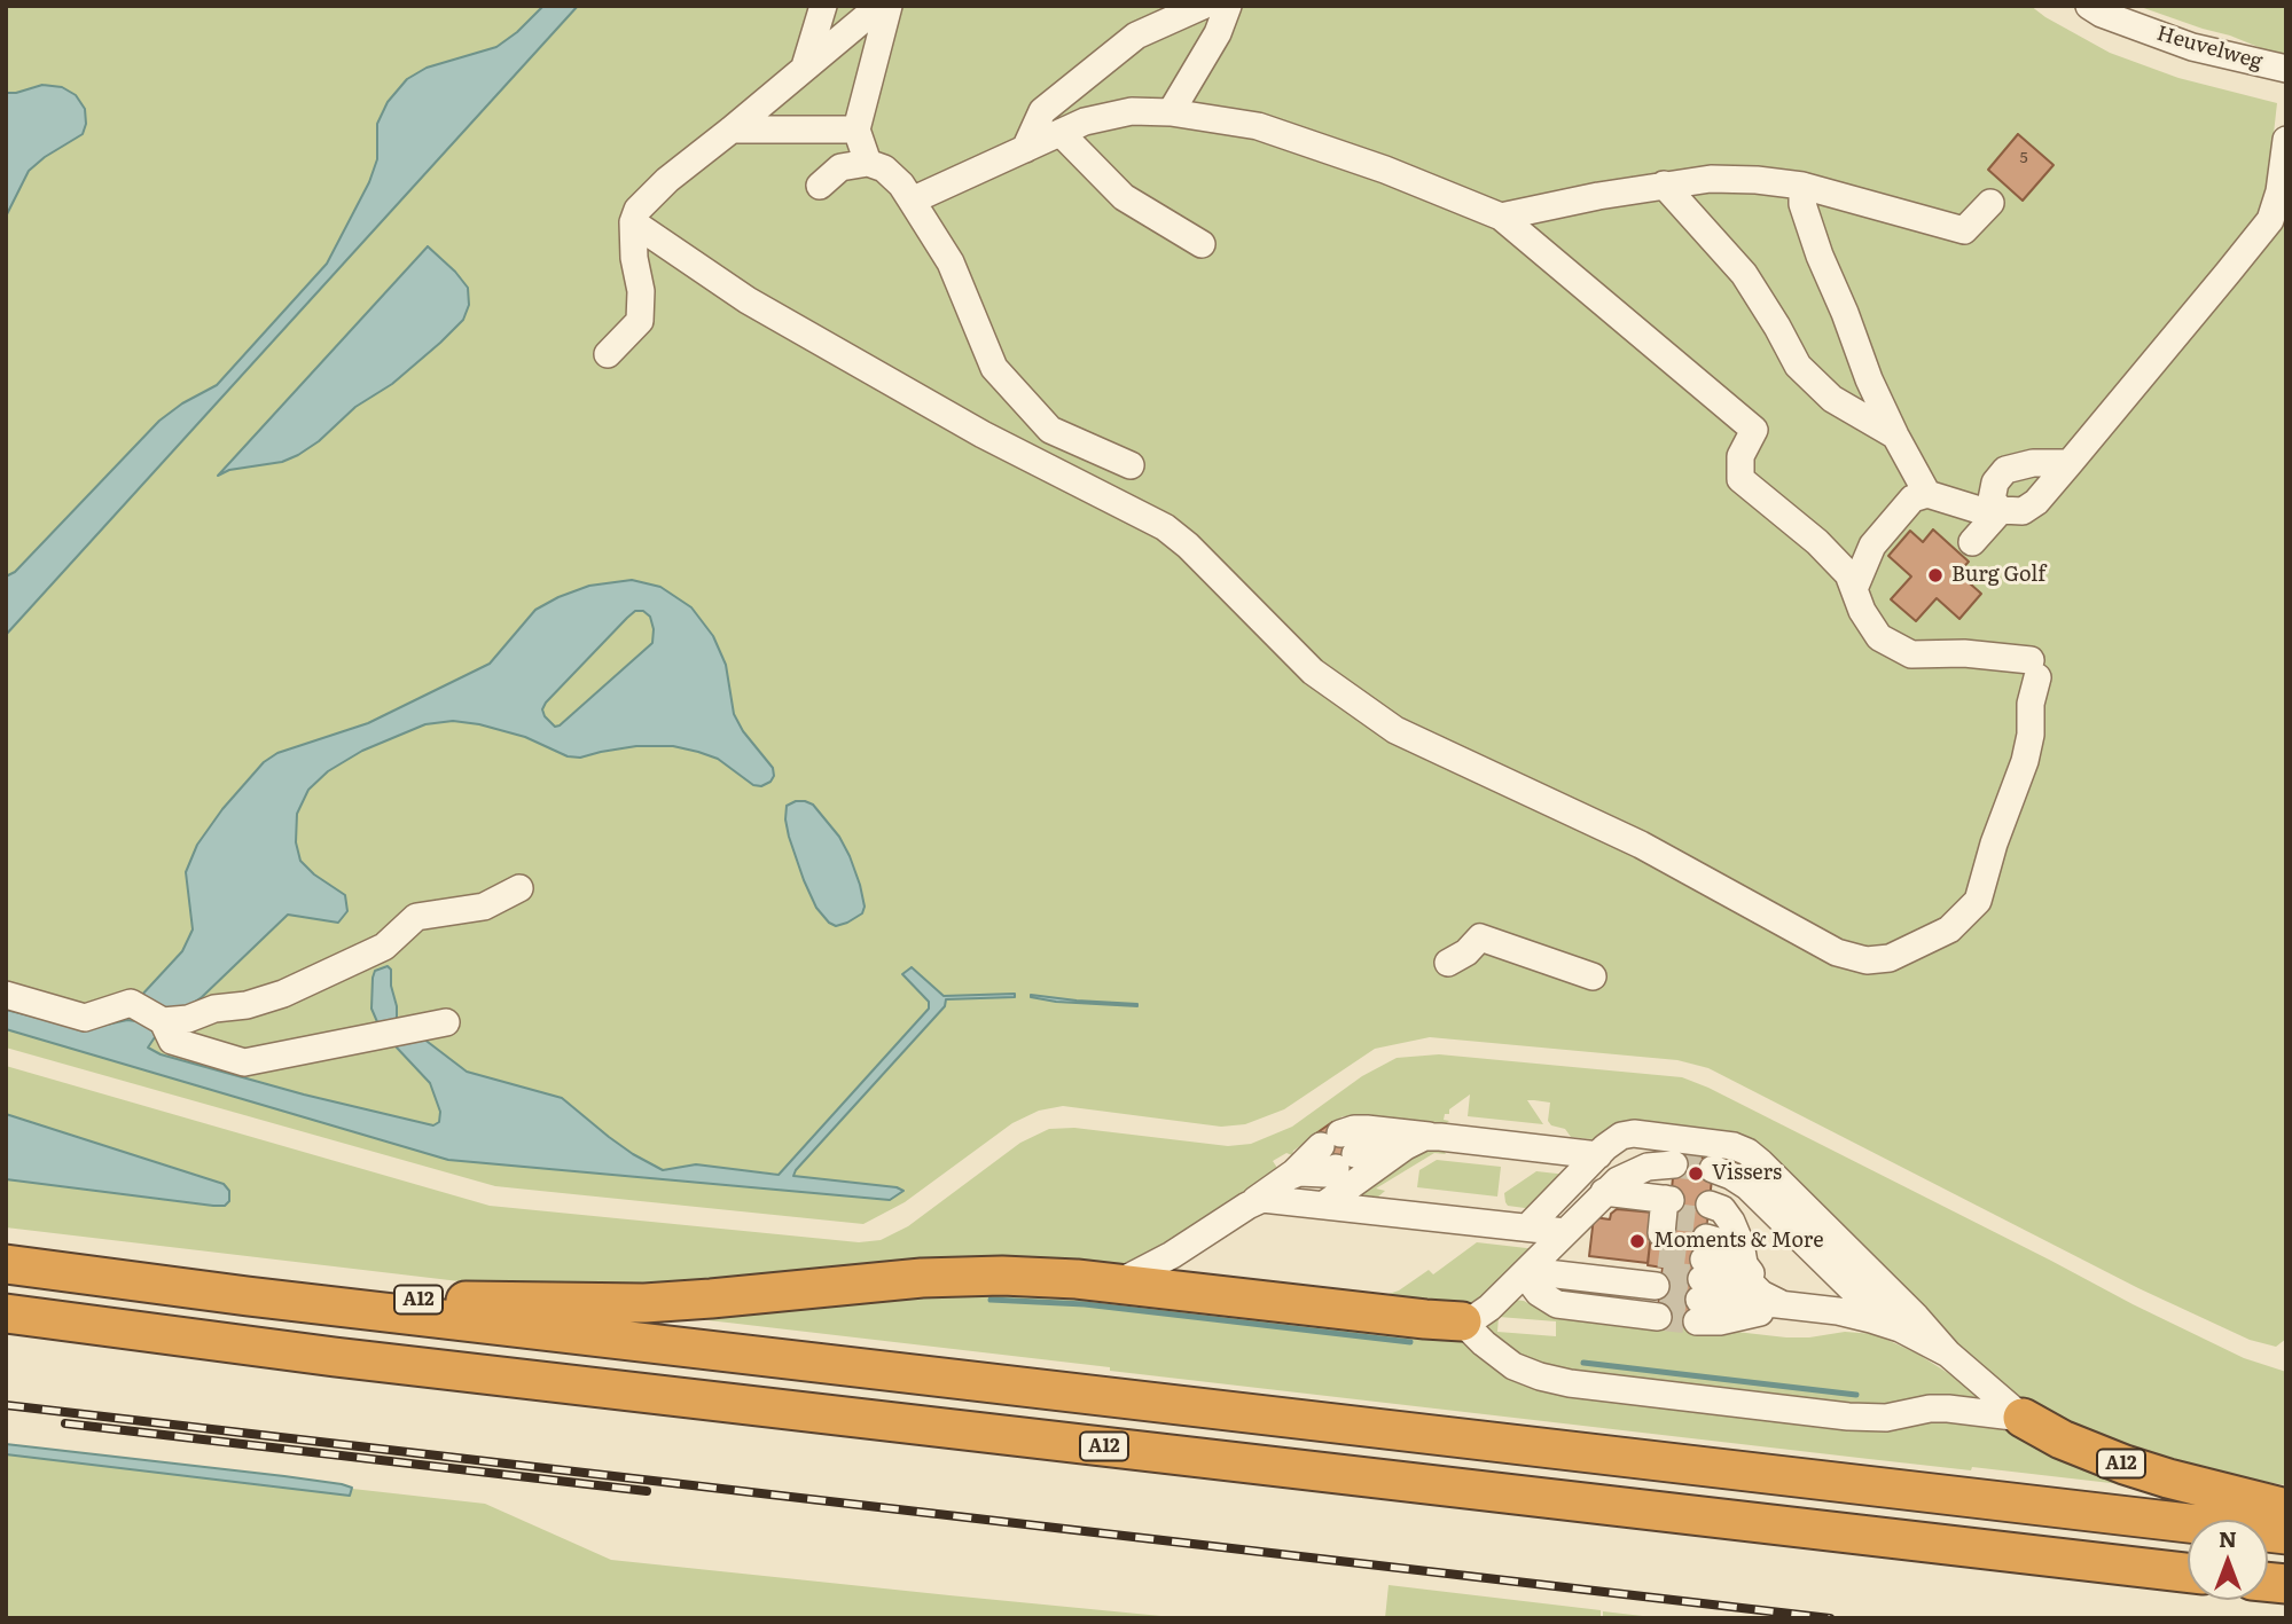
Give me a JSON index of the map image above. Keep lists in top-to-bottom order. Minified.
{"streets":{"highway":["A12"],"street":["Heuvelweg"]},"places":["Burg Golf","Vissers","Moments & More"],"house_numbers":["5"],"north":"top"}
